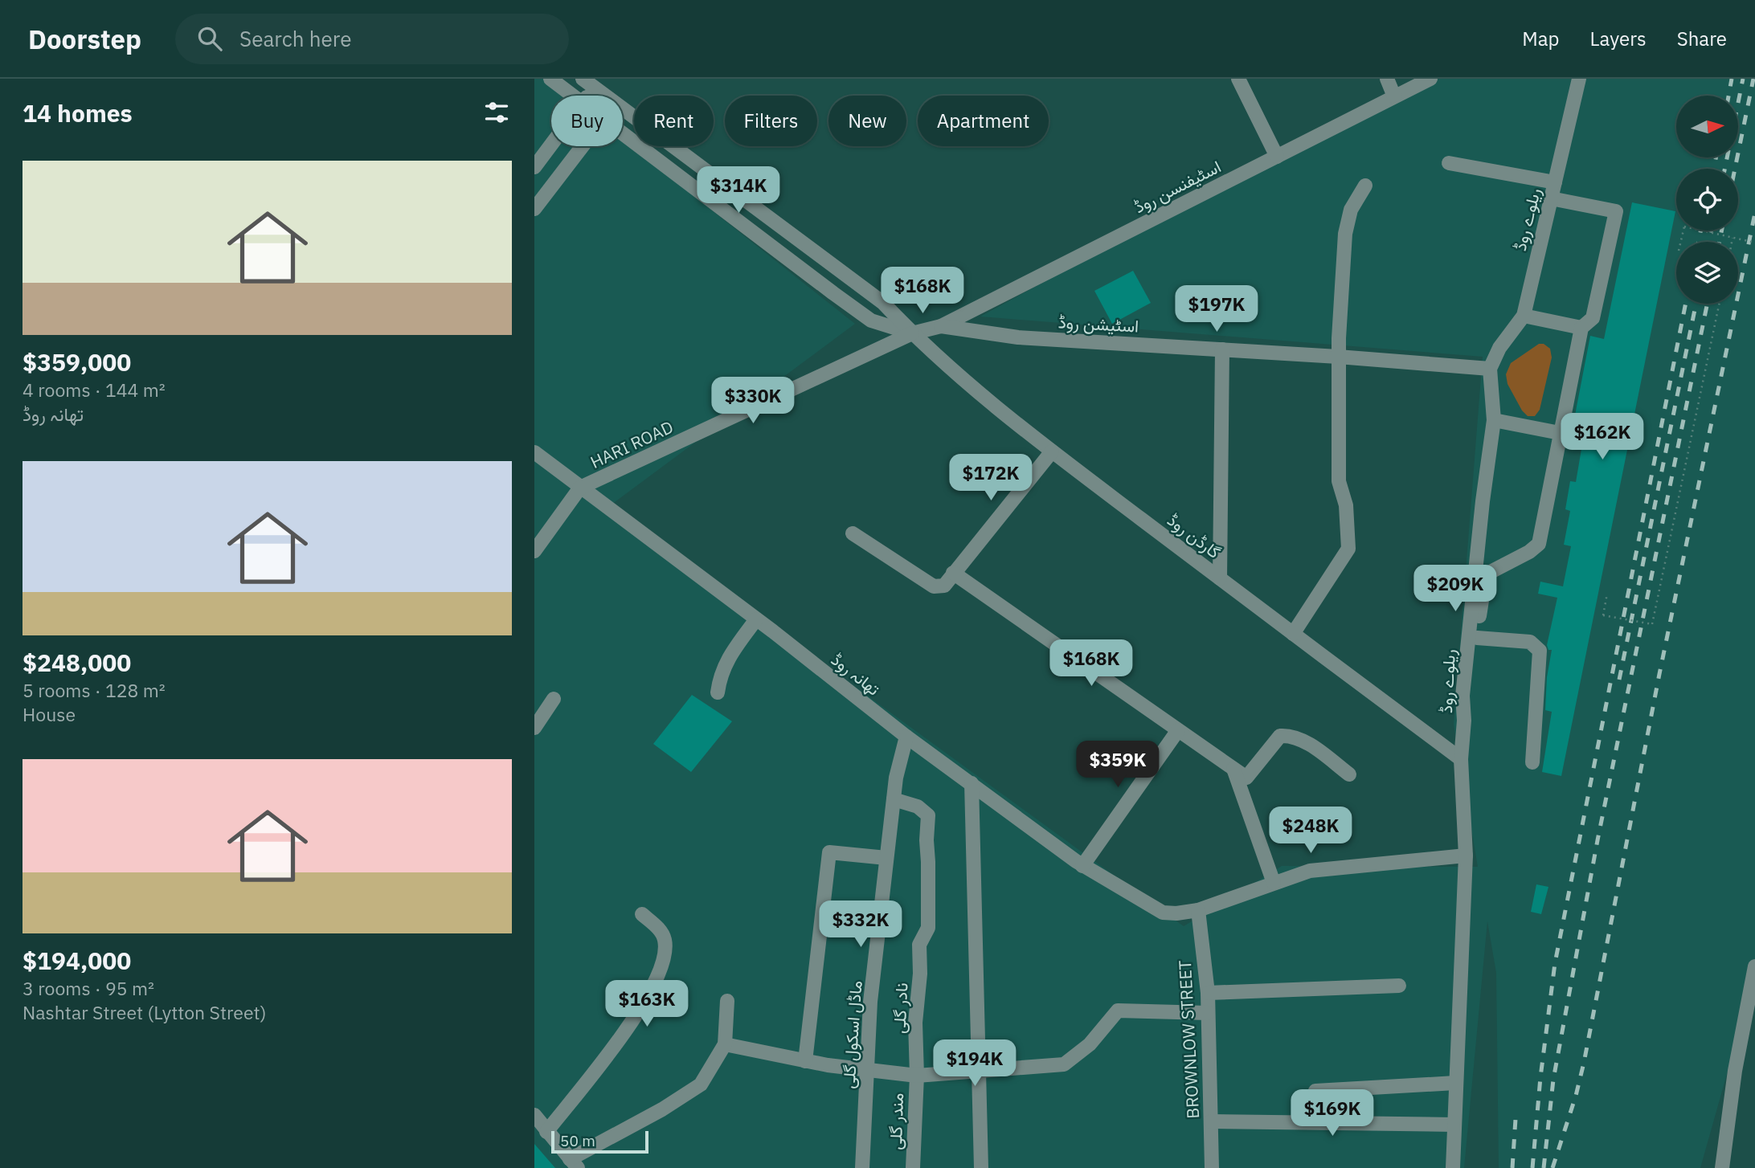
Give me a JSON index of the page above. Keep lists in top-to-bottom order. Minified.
{"streets":{"street":["اسٹیفنسن روڈ","ریلوے روڈ","اسٹیشن روڈ","HARI ROAD","گارڈن روڈ","تھانہ روڈ","نادر گلی","ماڈل اسکول گلی","BROWNLOW STREET","مندر گلی"]},"crossings":[["اسٹیفنسن روڈ","اسٹیشن روڈ"],["اسٹیفنسن روڈ","HARI ROAD"],["ریلوے روڈ","اسٹیشن روڈ"],["ریلوے روڈ","گارڈن روڈ"],["اسٹیشن روڈ","HARI ROAD"],["HARI ROAD","گارڈن روڈ"],["HARI ROAD","تھانہ روڈ"],["تھانہ روڈ","ماڈل اسکول گلی"],["تھانہ روڈ","BROWNLOW STREET"],["نادر گلی","ماڈل اسکول گلی"],["نادر گلی","مندر گلی"]],"scale_bar":"50 m","north":"right","page":{"header":"Doorstep","search":"Search here","nav":["Map","Layers","Share"],"heading":"14 homes","chip":["Buy","Rent","Filters","New","Apartment"],"list":[{"name":"$359,000","note":"4 rooms · 144 m² · تھانہ روڈ"},{"name":"$248,000","note":"5 rooms · 128 m² · House"},{"name":"$194,000","note":"3 rooms · 95 m² · Nashtar Street (Lytton Street)"}],"price":["$314K","$168K","$197K","$330K","$162K","$172K","$209K","$168K","$359K","$248K","$332K","$163K","$194K","$169K"],"scale":"50 m"}}
